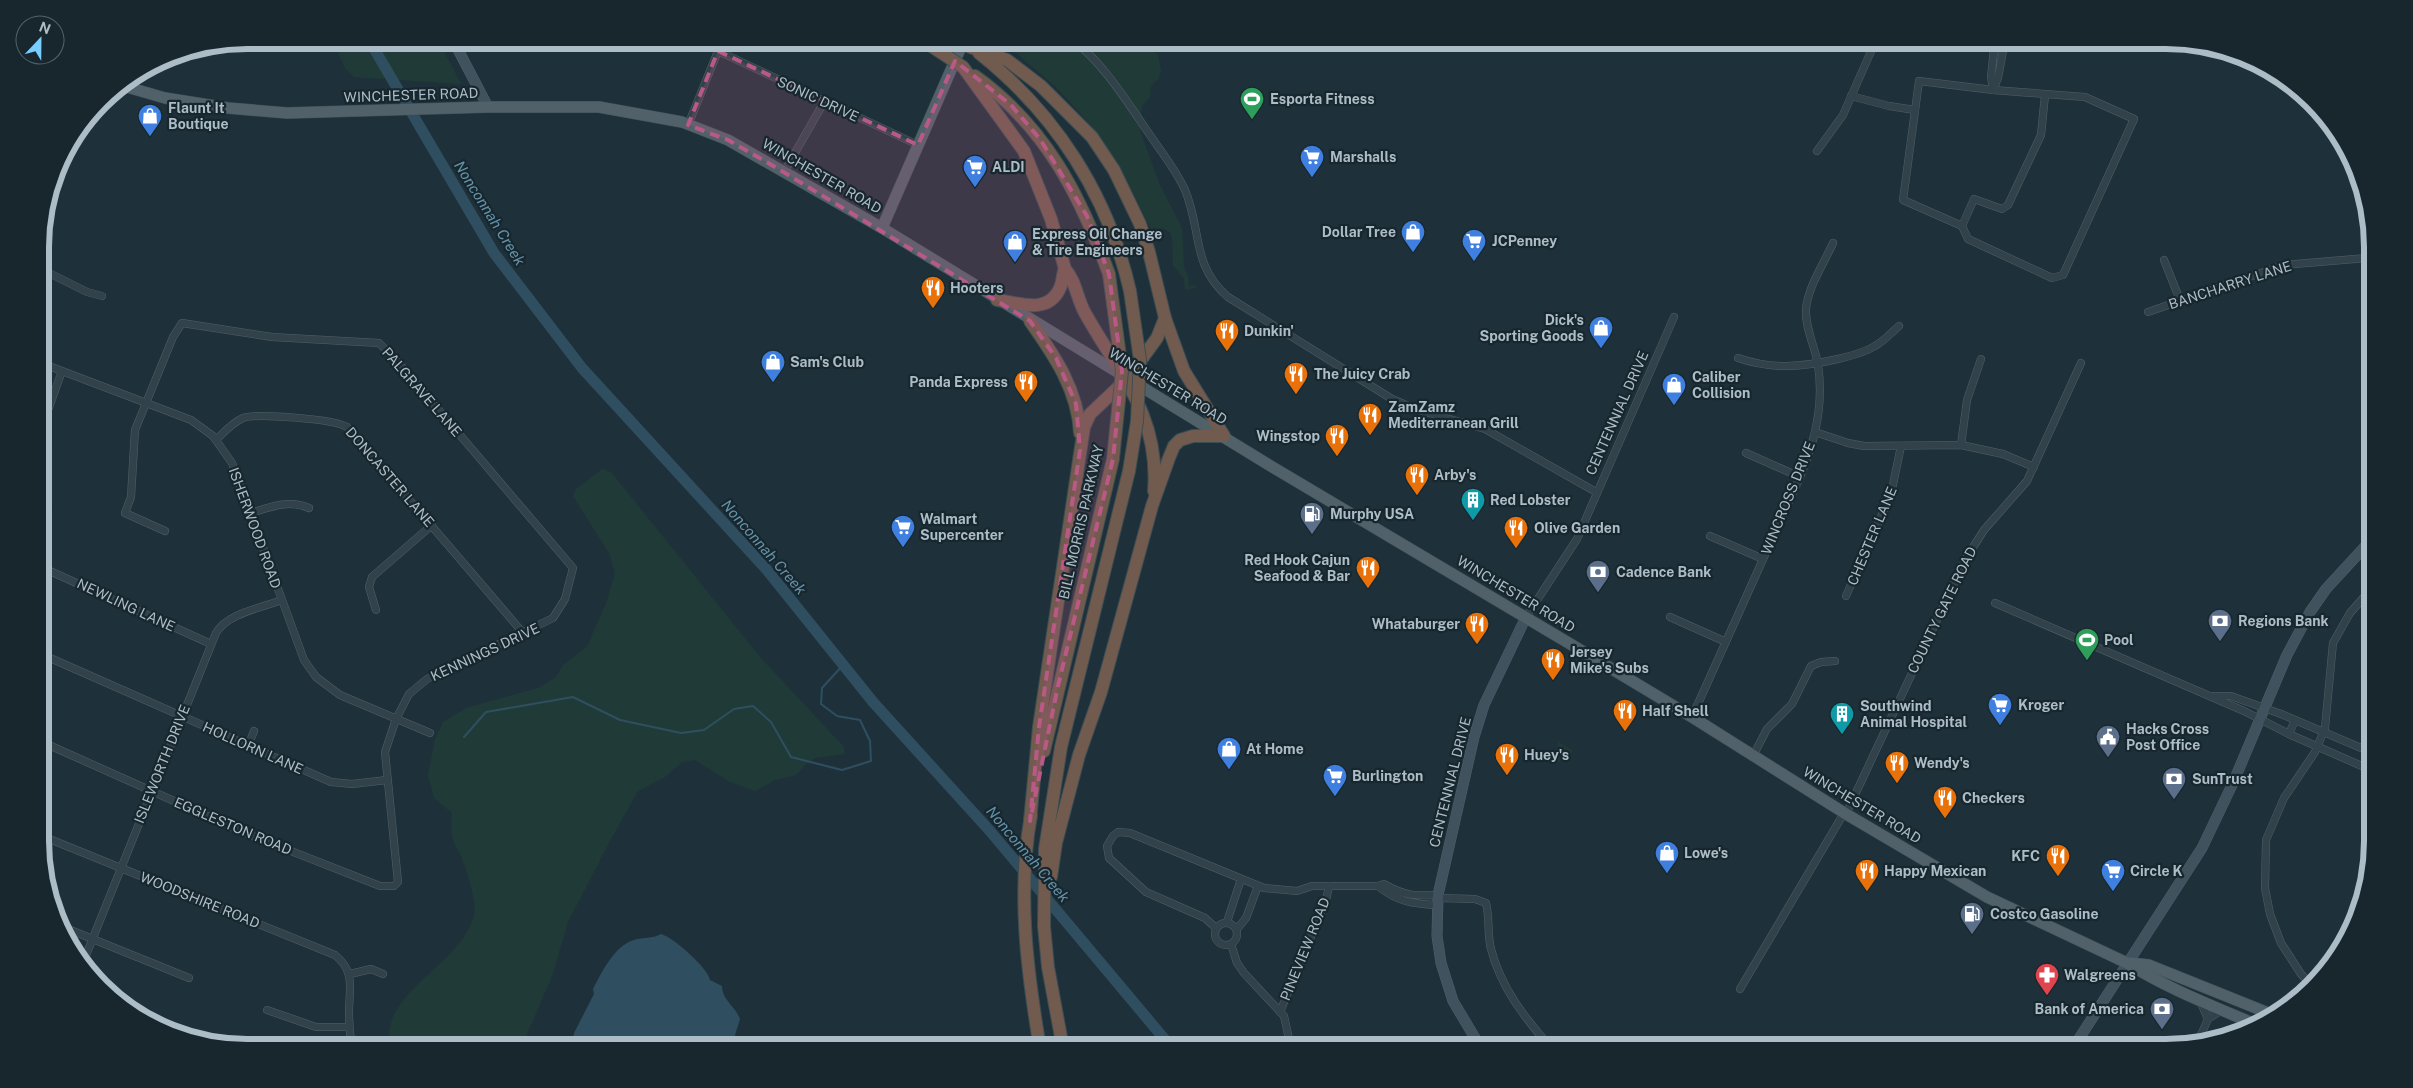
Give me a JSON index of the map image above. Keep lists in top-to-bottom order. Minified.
{"streets":{"highway":["BILL MORRIS PARKWAY"],"main road":["WINCHESTER ROAD","CENTENNIAL DRIVE"],"street":["SONIC DRIVE","BANCHARRY LANE","PALGRAVE LANE","DONCASTER LANE","WINCROSS DRIVE","ISHERWOOD ROAD","CHESTER LANE","NEWLING LANE","COUNTY GATE ROAD","KENNINGS DRIVE","HOLLORN LANE","ISLEWORTH DRIVE","EGGLESTON ROAD","WOODSHIRE ROAD","PINEVIEW ROAD"]},"crossings":[["WINCHESTER ROAD","SONIC DRIVE"],["WINCHESTER ROAD","CENTENNIAL DRIVE"],["WINCHESTER ROAD","WINCROSS DRIVE"],["WINCHESTER ROAD","COUNTY GATE ROAD"],["PALGRAVE LANE","ISHERWOOD ROAD"],["PALGRAVE LANE","KENNINGS DRIVE"],["DONCASTER LANE","ISHERWOOD ROAD"],["DONCASTER LANE","KENNINGS DRIVE"],["ISHERWOOD ROAD","KENNINGS DRIVE"],["ISHERWOOD ROAD","ISLEWORTH DRIVE"],["NEWLING LANE","ISLEWORTH DRIVE"],["KENNINGS DRIVE","HOLLORN LANE"],["KENNINGS DRIVE","EGGLESTON ROAD"],["HOLLORN LANE","ISLEWORTH DRIVE"],["ISLEWORTH DRIVE","EGGLESTON ROAD"],["ISLEWORTH DRIVE","WOODSHIRE ROAD"]],"water":["Nonconnah Creek"],"places":{"sports":["Esporta Fitness","Pool"],"shop":["Flaunt It Boutique","Dollar Tree","Express Oil Change & Tire Engineers","Dick's Sporting Goods","Sam's Club","Caliber Collision","At Home","Lowe's"],"supermarket":["Marshalls","ALDI","JCPenney","Walmart Supercenter","Kroger","Burlington","Circle K"],"restaurant":["Hooters","Dunkin'","The Juicy Crab","Panda Express","ZamZamz Mediterranean Grill","Wingstop","Arby's","Olive Garden","Red Hook Cajun Seafood & Bar","Whataburger","Jersey Mike's Subs","Half Shell","Huey's","Wendy's","Checkers","KFC","Happy Mexican"],"building":["Red Lobster","Southwind Animal Hospital"],"fuel station":["Murphy USA","Costco Gasoline"],"bank":["Cadence Bank","Regions Bank","SunTrust","Bank of America"],"public building":["Hacks Cross Post Office"],"pharmacy":["Walgreens"]},"north":"top"}
